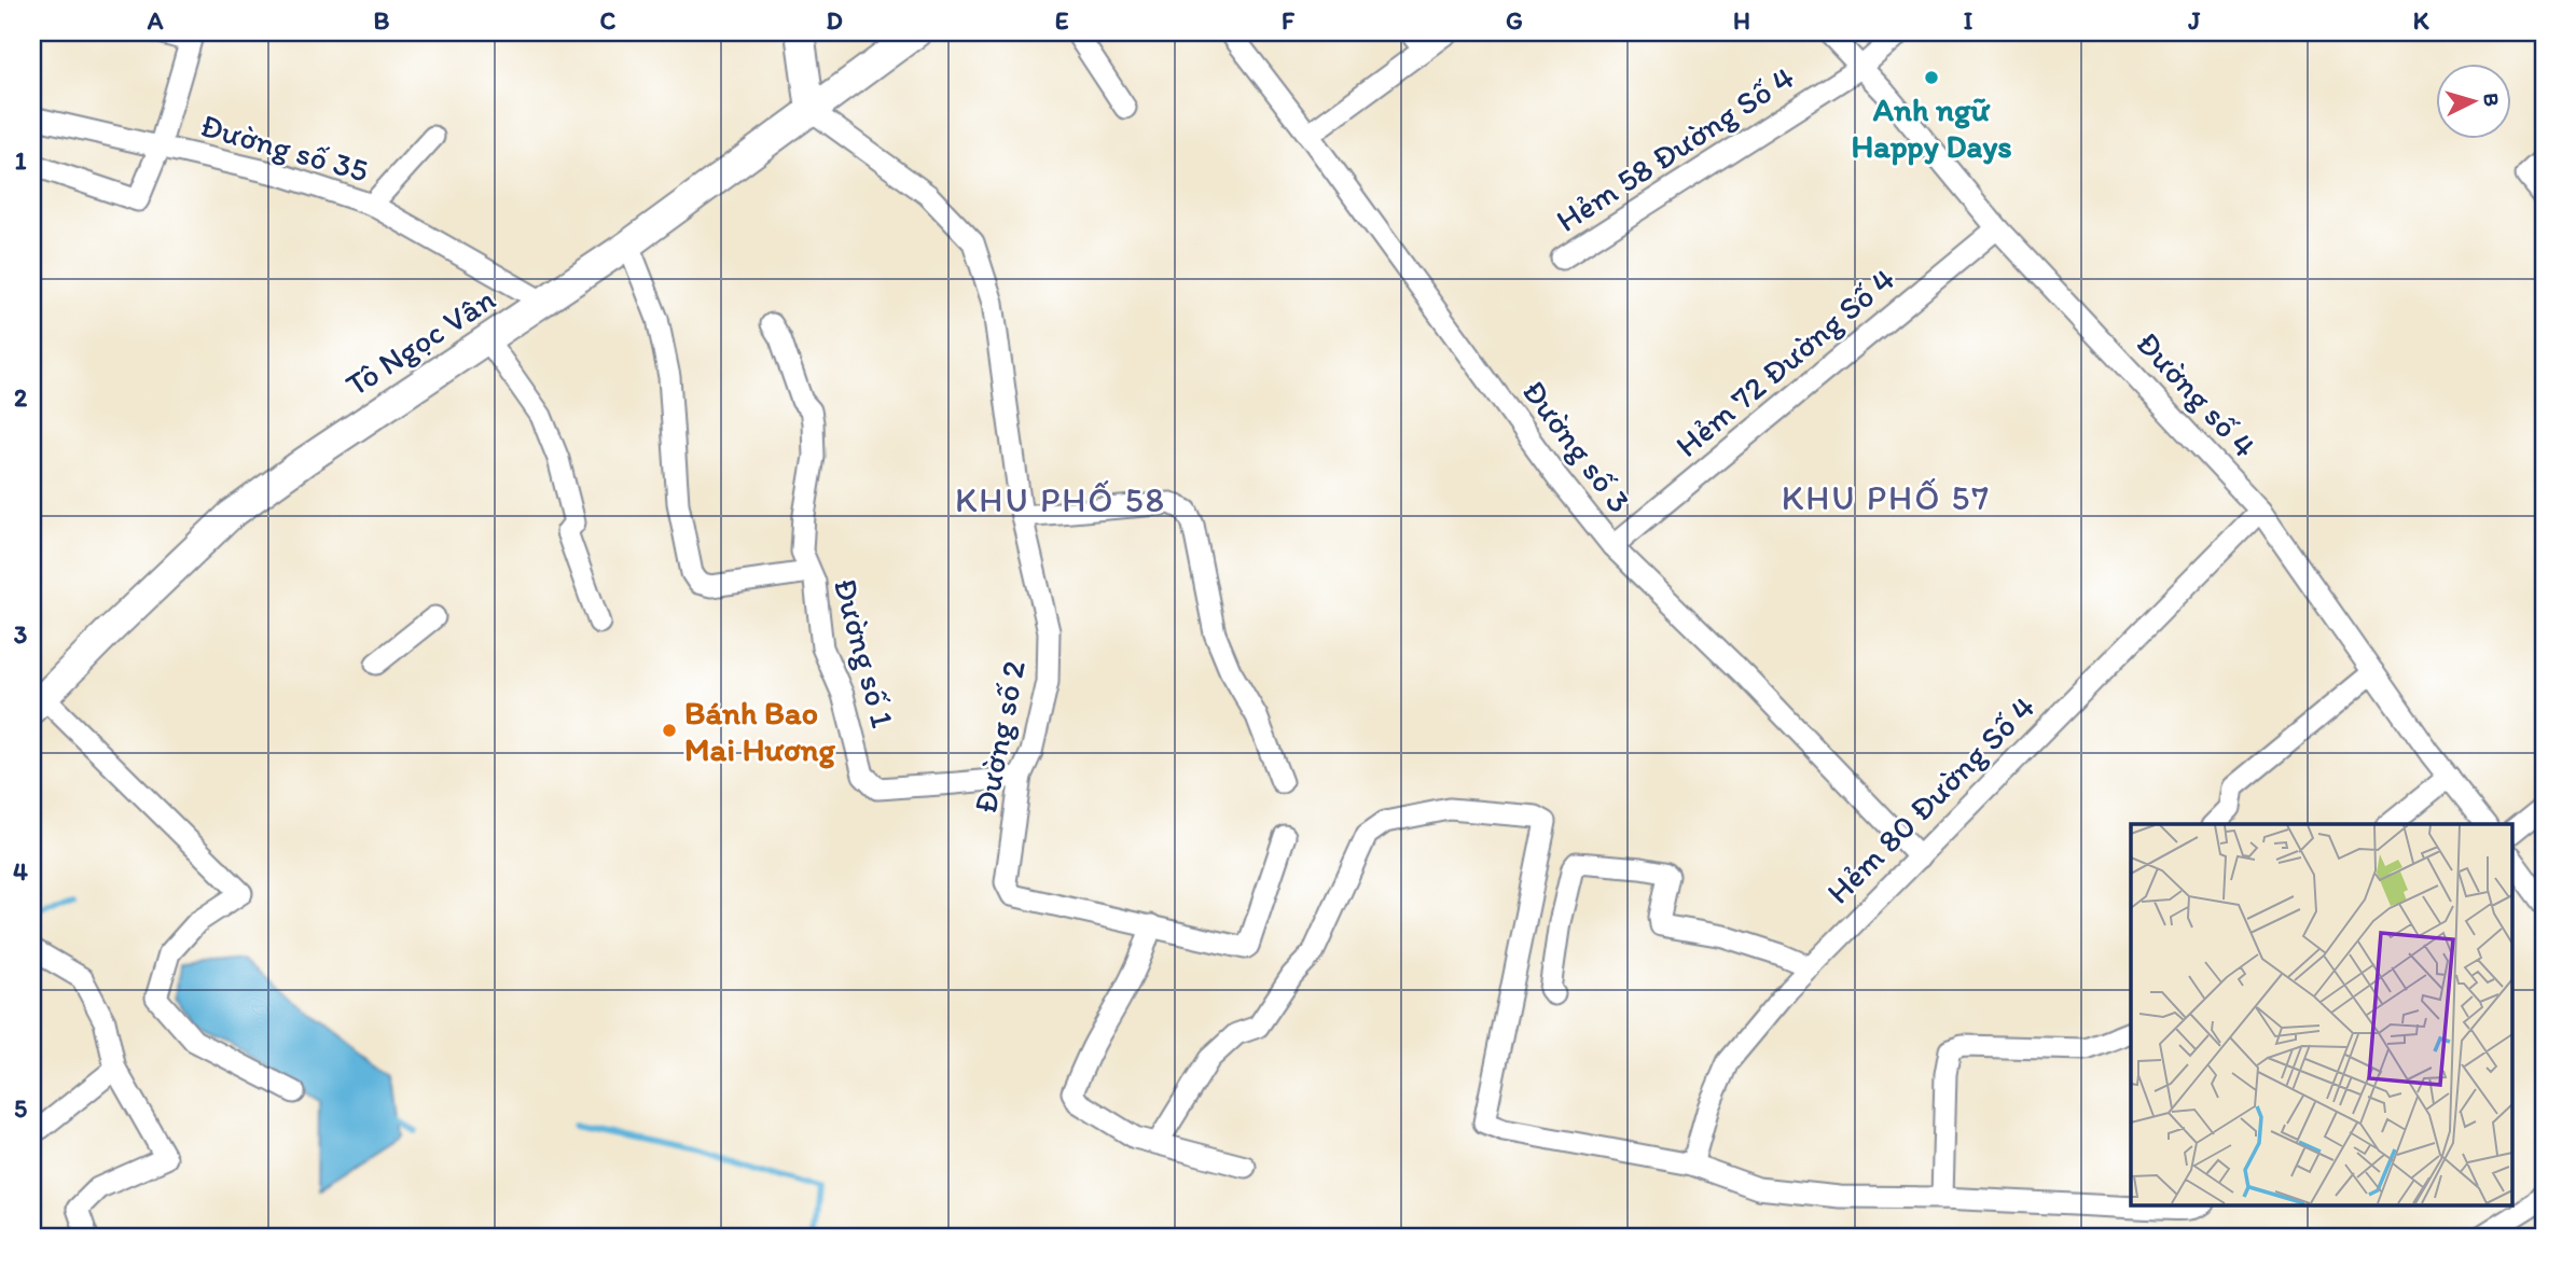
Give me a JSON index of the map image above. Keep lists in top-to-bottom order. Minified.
{"streets":{"main road":["Tô Ngọc Vân"],"street":["Đường số 35","Hẻm 58 Đường Số 4","Hẻm 72 Đường Số 4","Đường số 4","Đường số 3","Đường số 1","Đường số 2","Hẻm 80 Đường Số 4"]},"crossings":[["Đường số 35","Tô Ngọc Vân"],["Hẻm 58 Đường Số 4","Đường số 4"],["Tô Ngọc Vân","Đường số 1"],["Tô Ngọc Vân","Đường số 2"],["Hẻm 72 Đường Số 4","Đường số 4"],["Hẻm 72 Đường Số 4","Đường số 3"],["Đường số 4","Hẻm 80 Đường Số 4"],["Đường số 3","Hẻm 80 Đường Số 4"],["Đường số 1","Đường số 2"]],"districts":["KHU PHỐ 57","KHU PHỐ 58"],"places":["Anh ngữ Happy Days","Bánh Bao Mai Hương"],"north":"right","grid":{"columns":["A","B","C","D","E","F","G","H","I","J","K"],"rows":["1","2","3","4","5"]}}
